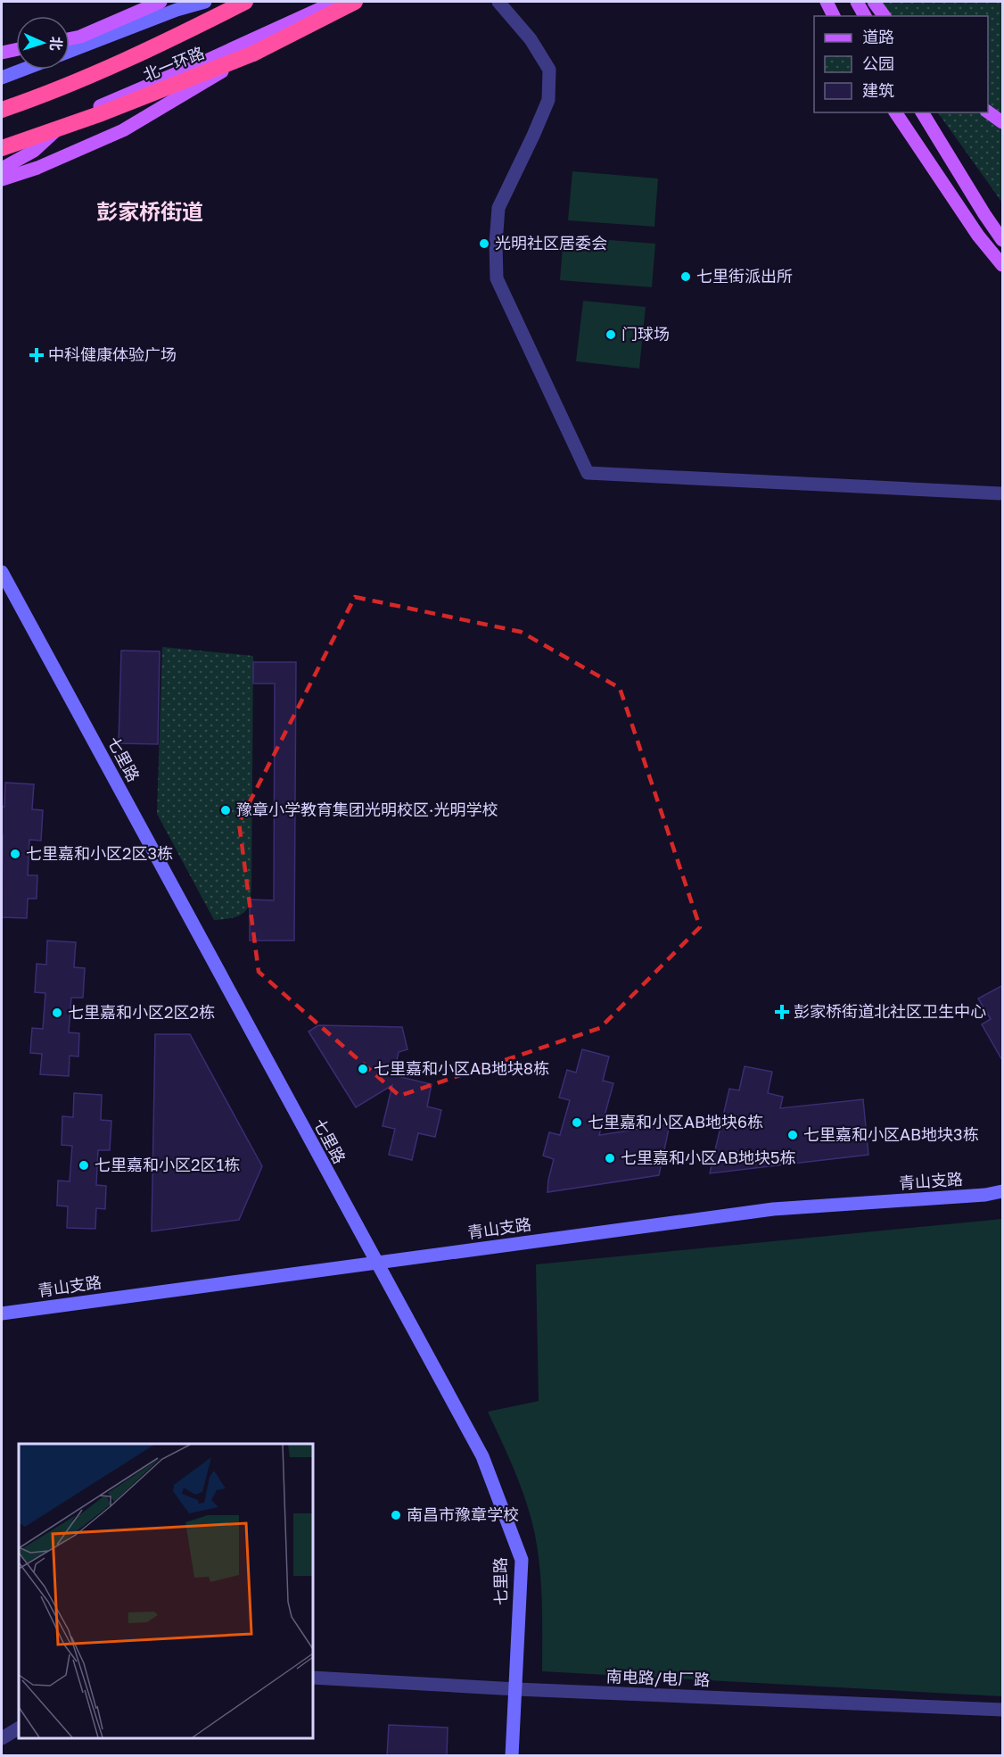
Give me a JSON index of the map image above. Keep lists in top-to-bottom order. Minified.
{"streets":{"highway":["北一环路"],"street":["七里路","青山支路","南电路/电厂路"]},"crossings":[["七里路","青山支路"],["七里路","南电路/电厂路"]],"districts":["彭家桥街道"],"places":{"other":["光明社区居委会","七里街派出所","门球场","豫章小学教育集团光明校区·光明学校","七里嘉和小区2区3栋","七里嘉和小区2区2栋","七里嘉和小区AB地块8栋","七里嘉和小区AB地块6栋","七里嘉和小区AB地块3栋","七里嘉和小区AB地块5栋","七里嘉和小区2区1栋","南昌市豫章学校"],"health":["中科健康体验广场","彭家桥街道北社区卫生中心"]},"legend":["道路","公园","建筑"],"north":"right"}
